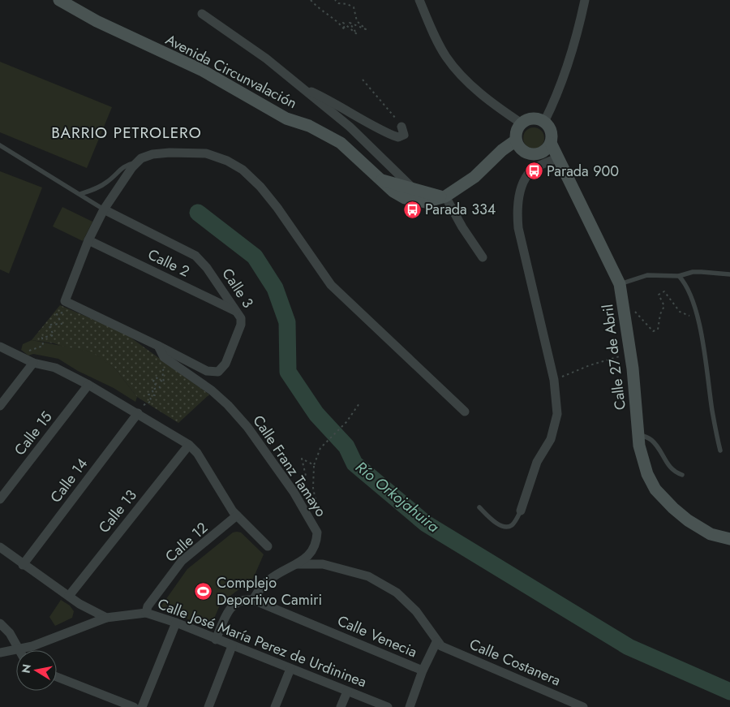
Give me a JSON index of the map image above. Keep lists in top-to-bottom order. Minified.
{"streets":{"main road":["Avenida Circunvalación","Calle 27 de Abril"],"street":["Calle 2","Calle 3","Calle 15","Calle Franz Tamayo","Calle 14","Calle 13","Calle 12","Calle Venecia","Calle José María Perez de Urdininea","Calle Costanera"]},"crossings":[["Calle 2","Calle 3"],["Calle 3","Calle Franz Tamayo"],["Calle Franz Tamayo","Calle Venecia"],["Calle 12","Calle José María Perez de Urdininea"]],"districts":["BARRIO PETROLERO"],"water":["Río Orkojahuira"],"places":{"bus stop":["Parada 900","Parada 334"],"sports":["Complejo Deportivo Camiri"]},"north":"left"}
